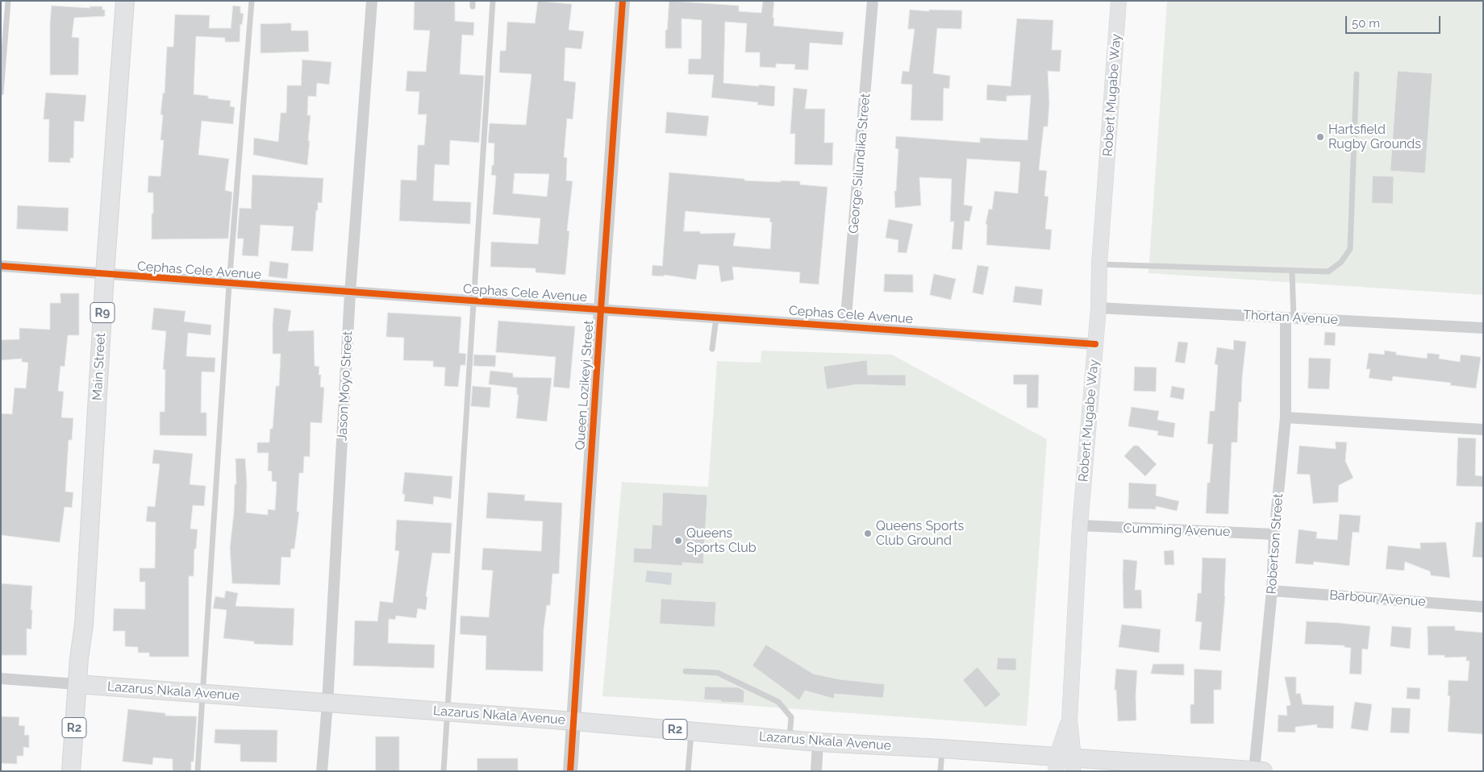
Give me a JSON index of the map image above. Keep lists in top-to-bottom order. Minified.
{"streets":{"highway":["R9","Main Street","Lazarus Nkala Avenue","R2"],"main road":["Robert Mugabe Way"],"street":["George Silundika Street","Cephas Cele Avenue","Thortan Avenue","Queen Lozikeyi Street","Jason Moyo Street","Cumming Avenue","Robertson Street","Barbour Avenue"]},"crossings":[["Robert Mugabe Way","Cephas Cele Avenue"],["Robert Mugabe Way","Thortan Avenue"],["Robert Mugabe Way","Cumming Avenue"],["Robert Mugabe Way","Lazarus Nkala Avenue"],["George Silundika Street","Cephas Cele Avenue"],["Cephas Cele Avenue","Main Street"],["Cephas Cele Avenue","Queen Lozikeyi Street"],["Cephas Cele Avenue","Jason Moyo Street"],["Thortan Avenue","Robertson Street"],["Main Street","Lazarus Nkala Avenue"],["Main Street","R2"],["Queen Lozikeyi Street","Lazarus Nkala Avenue"],["Jason Moyo Street","Lazarus Nkala Avenue"],["Cumming Avenue","Robertson Street"],["Robertson Street","Barbour Avenue"],["Robertson Street","Lazarus Nkala Avenue"],["Lazarus Nkala Avenue","R2"]],"places":["Hartsfield Rugby Grounds","Queens Sports Club Ground","Queens Sports Club"],"scale_bar":"50 m"}
